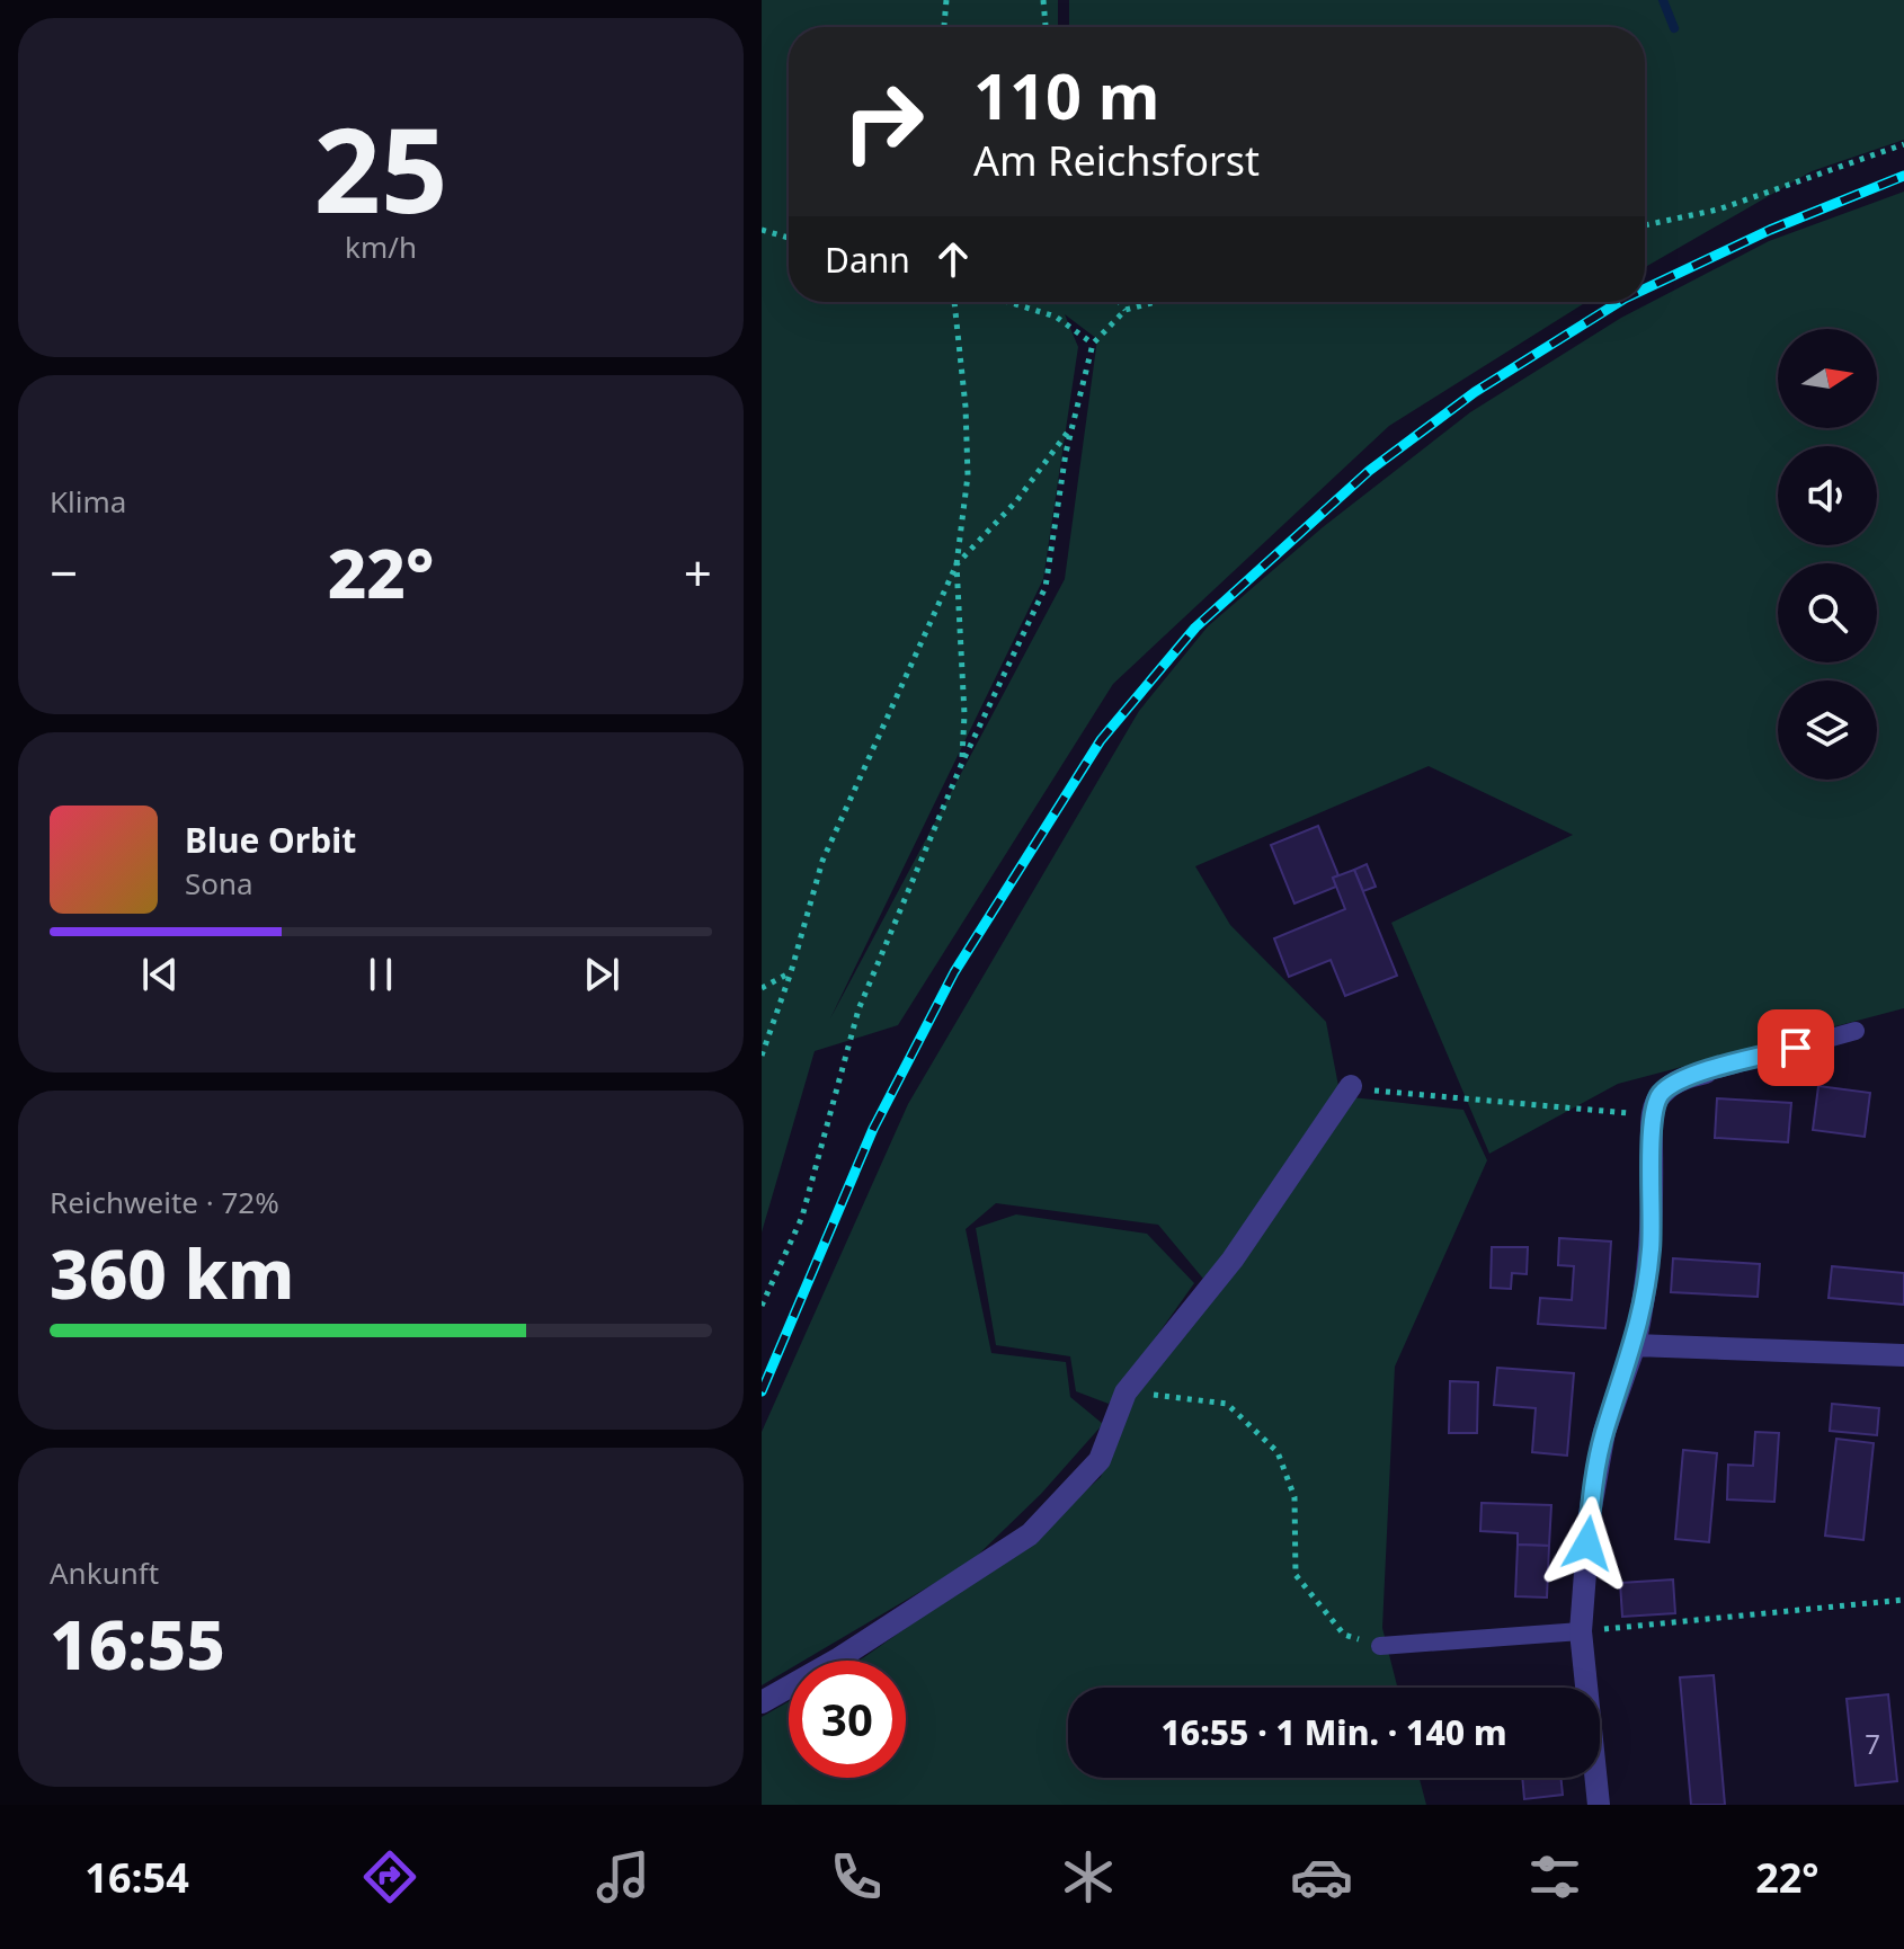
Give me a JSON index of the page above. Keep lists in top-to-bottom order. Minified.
{"house_numbers":["7"],"north":"right","page":{"tile":[["25","km/h"],"Klima",["Reichweite · 72%","360 km"],["Ankunft","16:55"]],"turn":["110 m","Am Reichsforst"],"then":"Dann","heat":["−","22°","+"],"song":["Blue Orbit","Sona"],"limit":"30","trip":"16:55 · 1 Min. · 140 m","tabs":["16:54","22°"]}}
